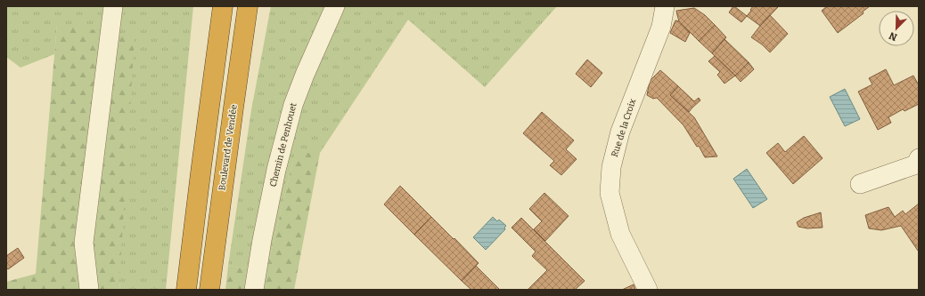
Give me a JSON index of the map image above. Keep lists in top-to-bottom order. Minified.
{"streets":{"highway":["Boulevard de Vendée"],"street":["Rue de la Croix","Chemin de Penhouet"]},"north":"bottom left"}
